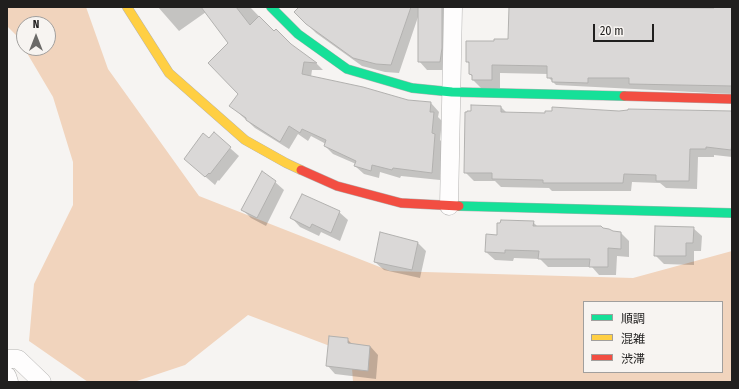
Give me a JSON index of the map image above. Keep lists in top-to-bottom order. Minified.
{"legend":["順調","混雑","渋滞"],"scale_bar":"20 m","north":"top"}
